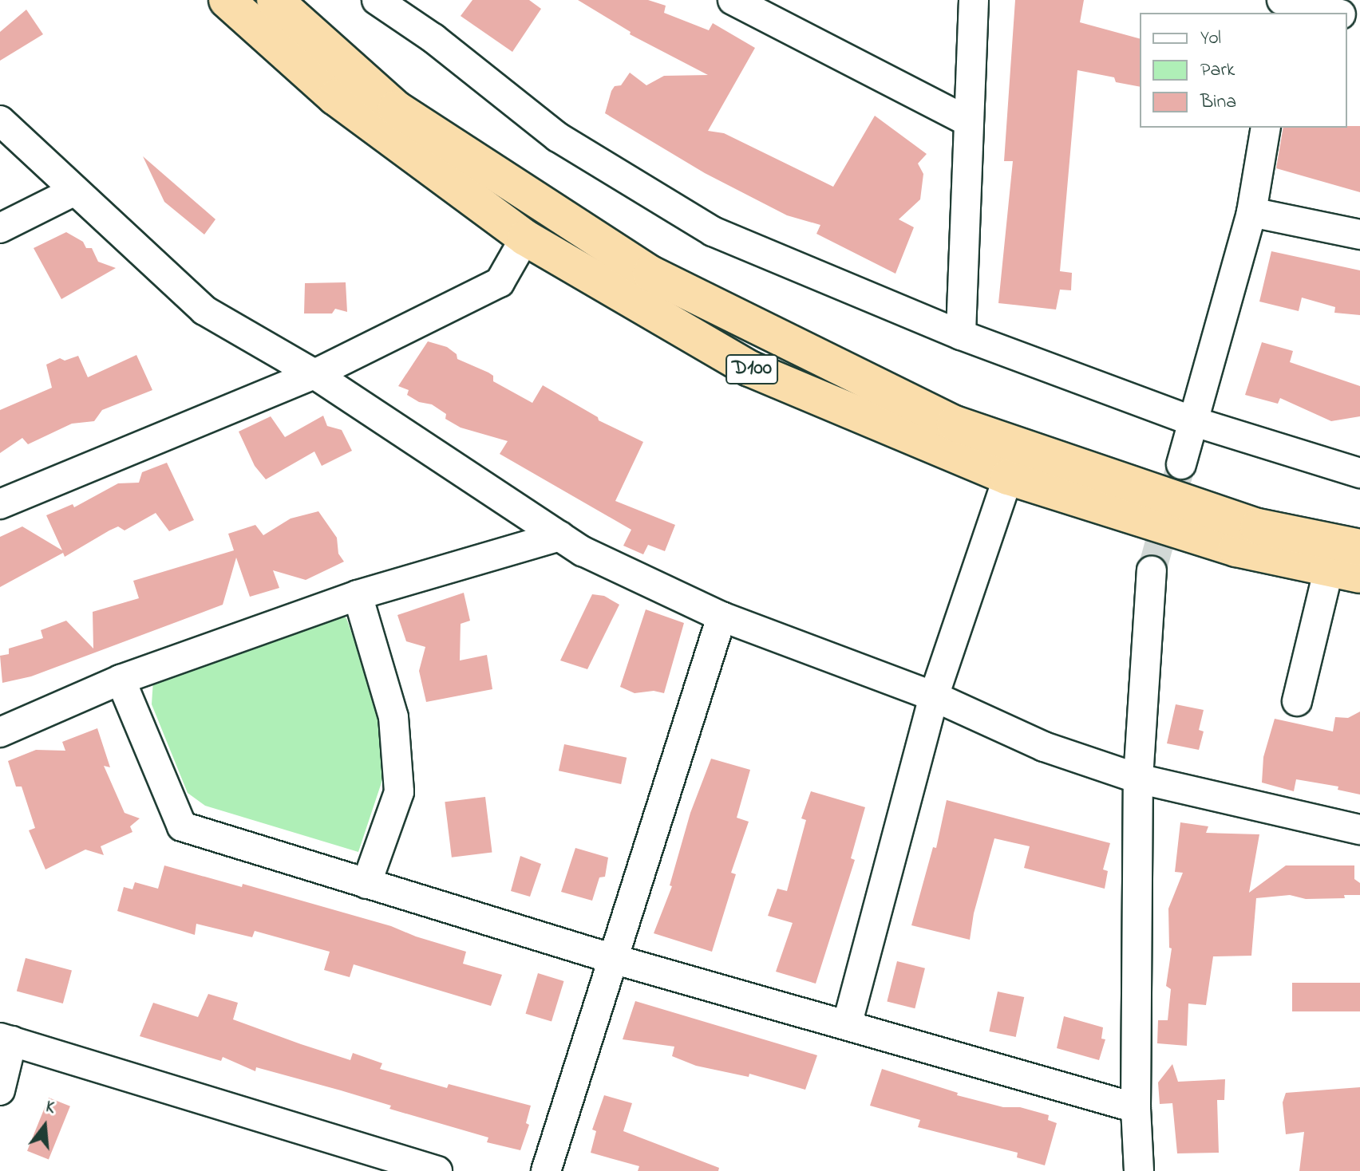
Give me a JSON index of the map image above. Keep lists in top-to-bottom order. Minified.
{"streets":{"highway":["D100"]},"legend":["Yol","Park","Bina"],"north":"top"}
